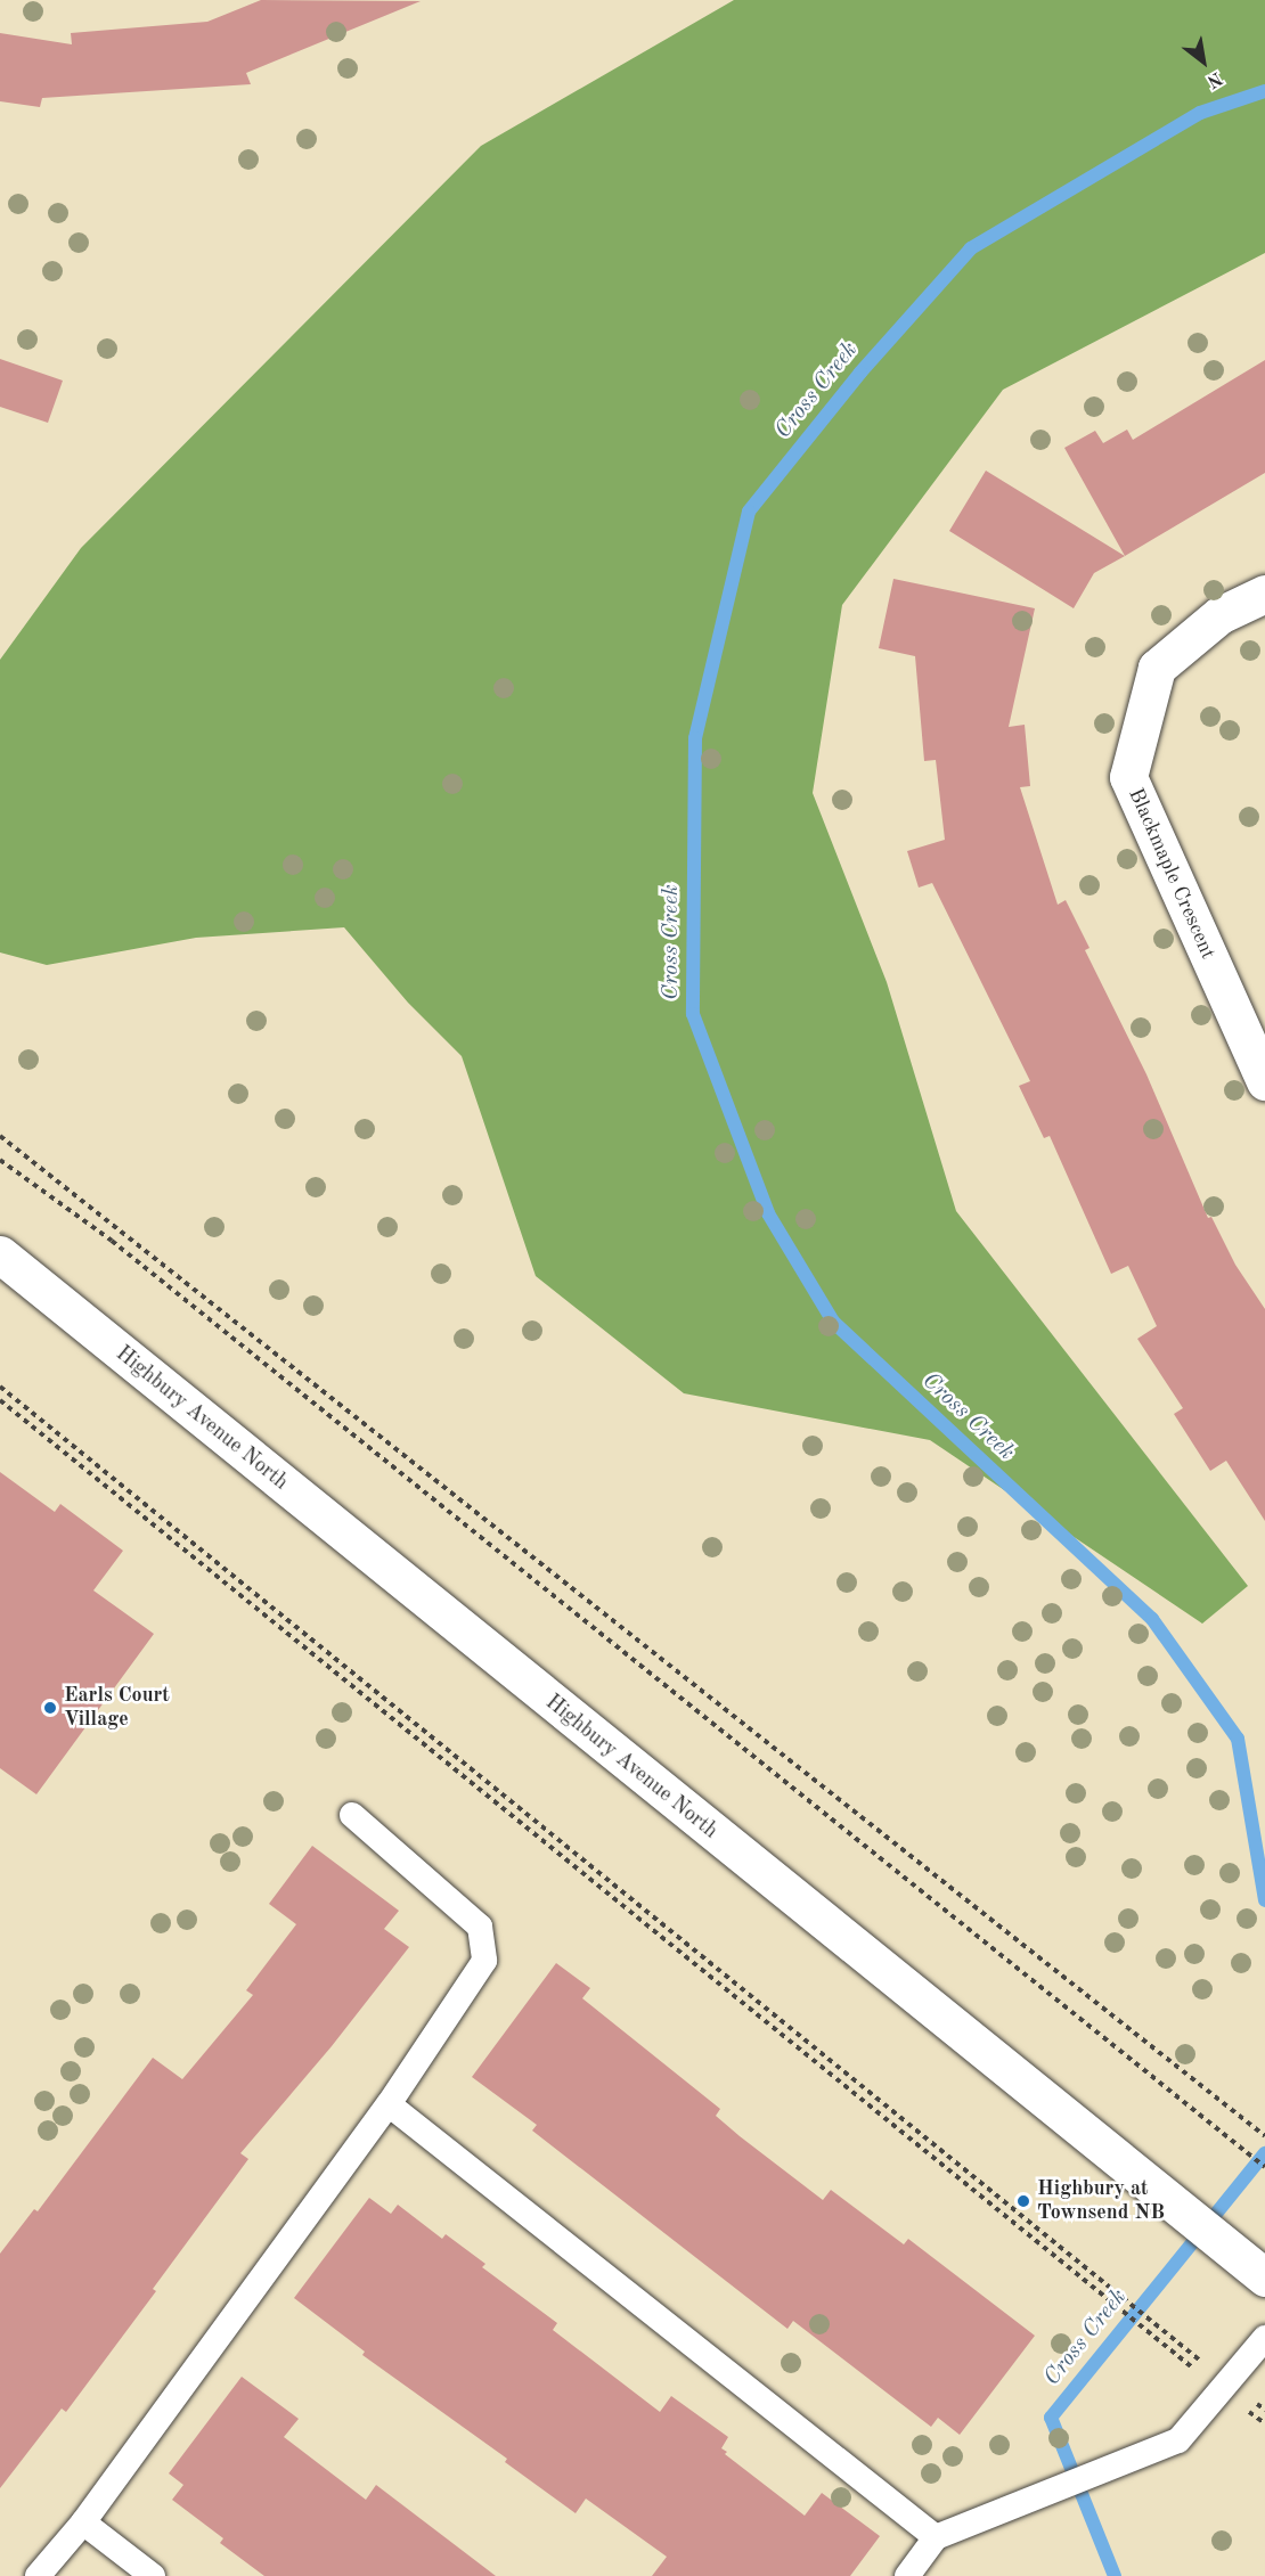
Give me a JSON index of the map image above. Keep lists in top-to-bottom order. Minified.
{"streets":{"main road":["Blackmaple Crescent","Highbury Avenue North"]},"water":["Cross Creek"],"places":["Earls Court Village","Highbury at Townsend NB"],"north":"bottom right"}
